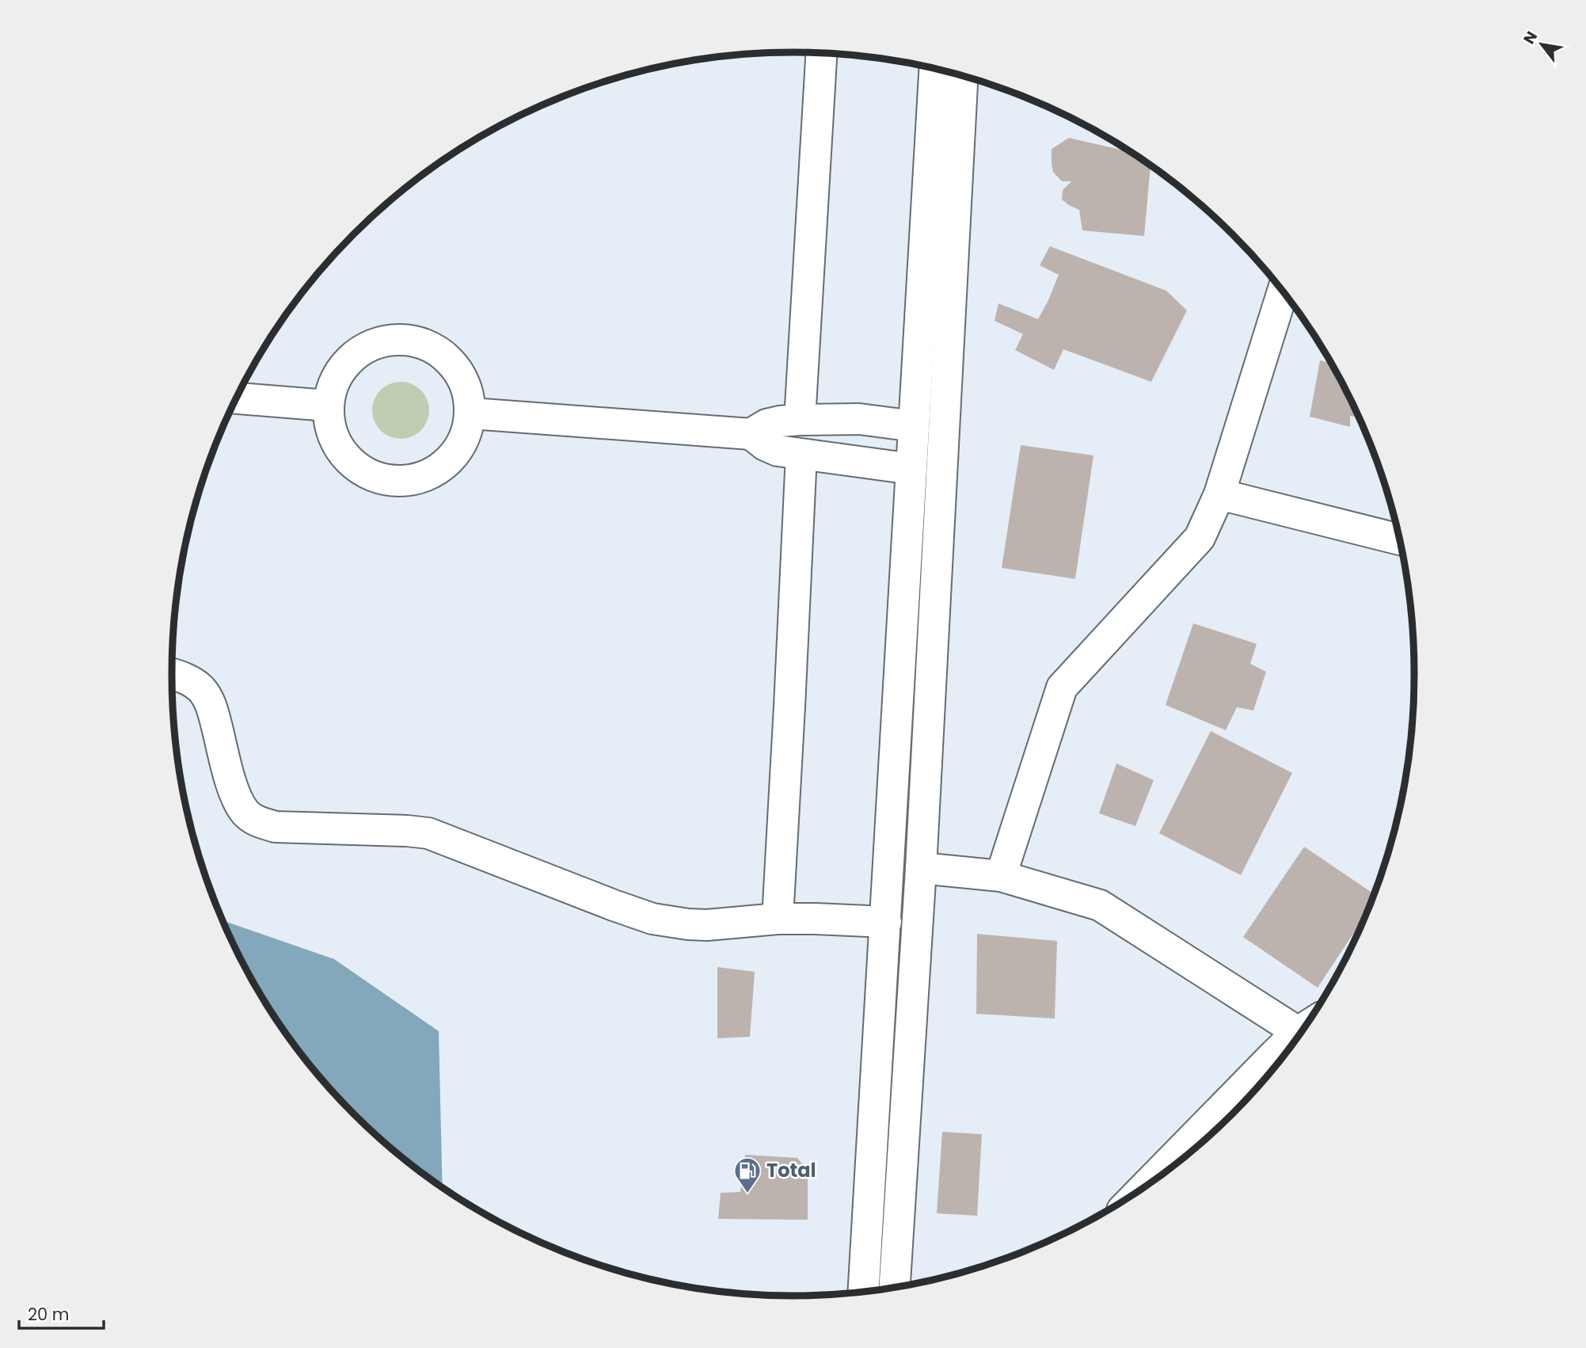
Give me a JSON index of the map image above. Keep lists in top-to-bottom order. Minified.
{"places":{"fuel station":["Total"]},"scale_bar":"20 m","north":"top left"}
